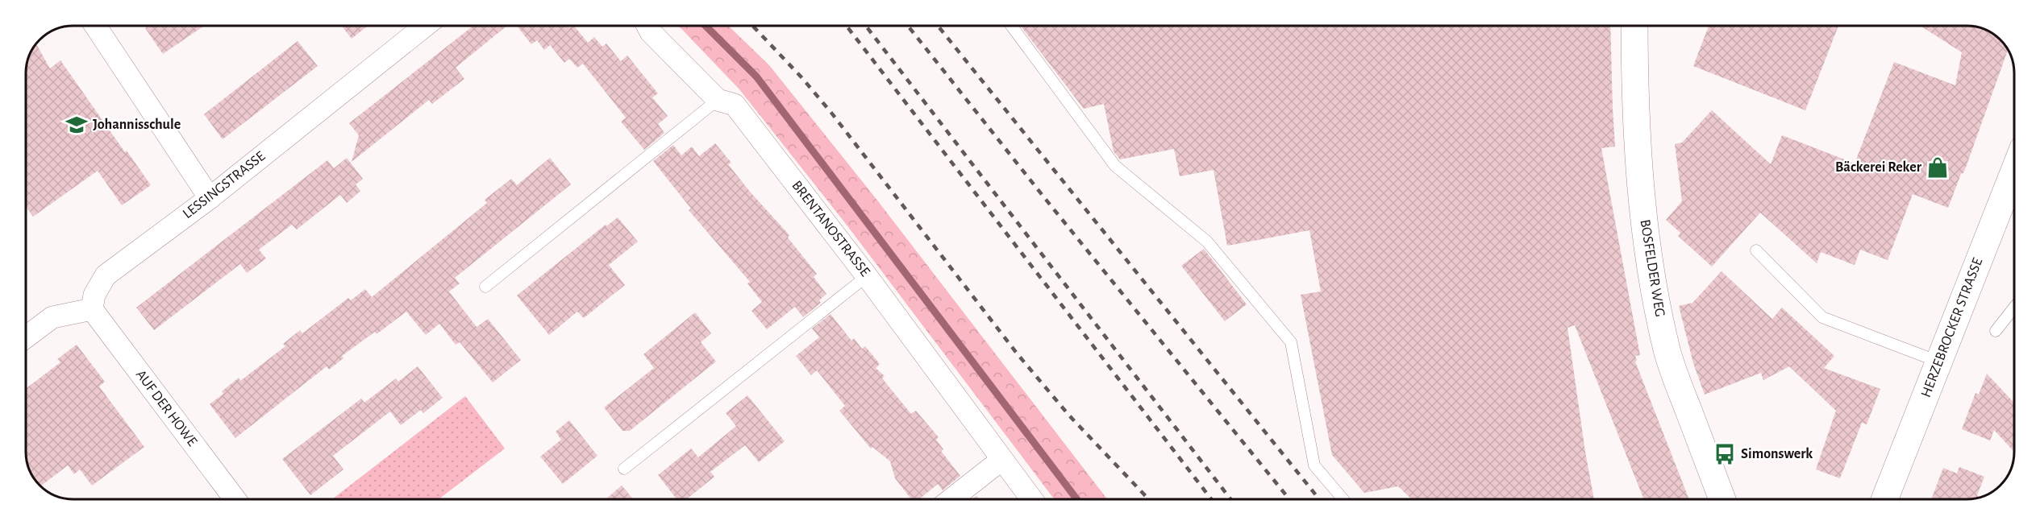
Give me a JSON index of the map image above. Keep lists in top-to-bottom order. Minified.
{"streets":{"street":["LESSINGSTRASSE","BRENTANOSTRASSE","BOSFELDER WEG","HERZEBROCKER STRASSE","AUF DER HOWE"]},"crossings":[["LESSINGSTRASSE","AUF DER HOWE"]],"places":{"school or university":["Johannisschule"],"shop":["Bäckerei Reker"],"bus stop":["Simonswerk"]}}
